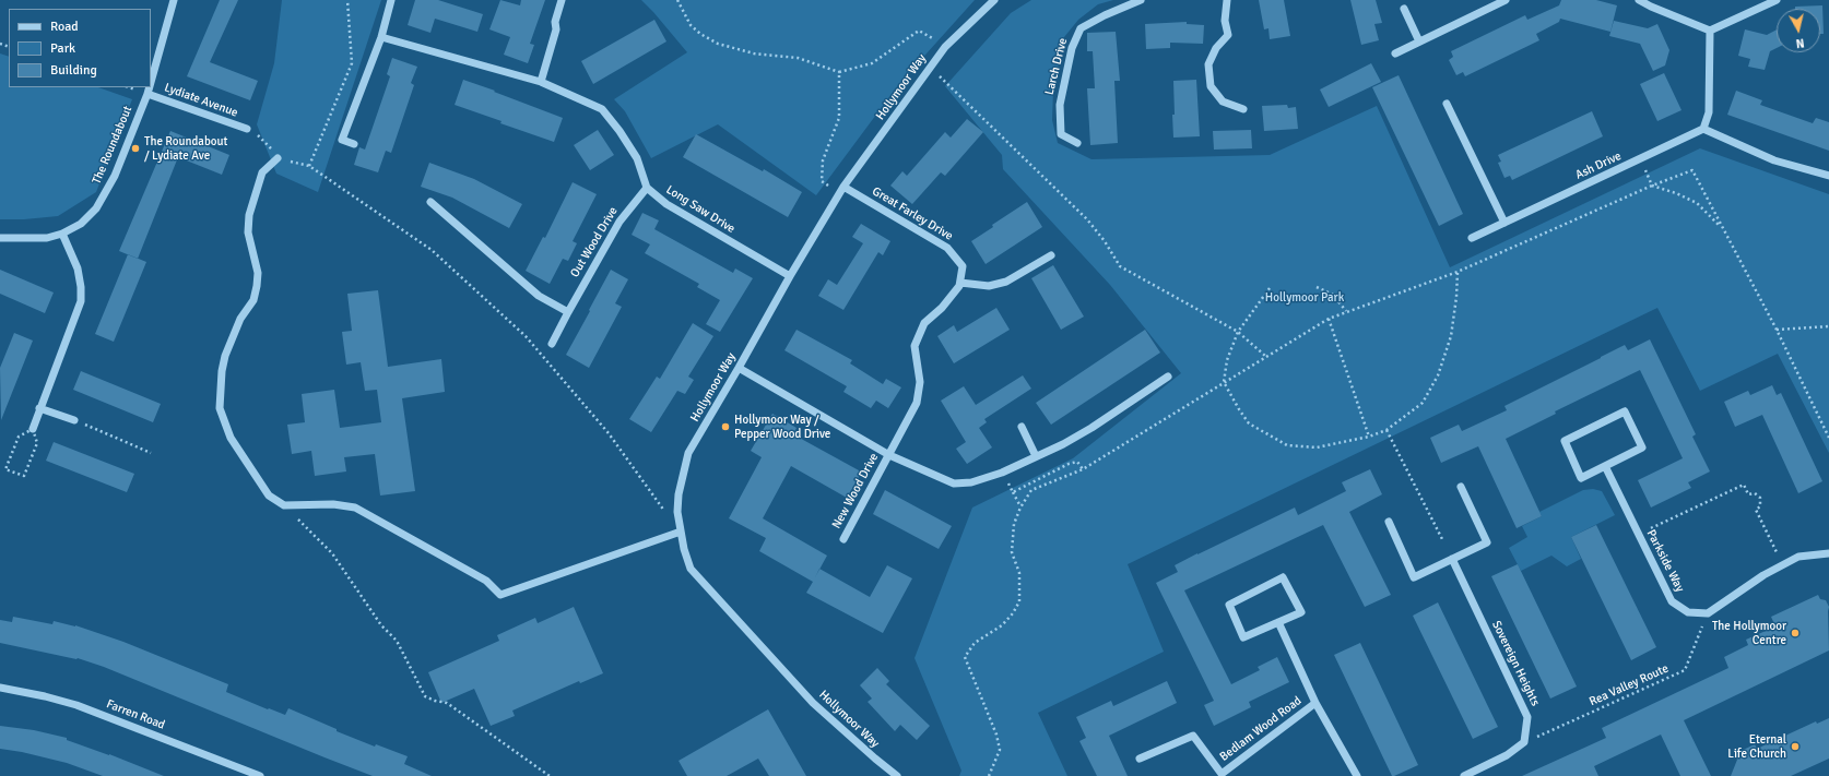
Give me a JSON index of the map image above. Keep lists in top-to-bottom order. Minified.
{"streets":{"street":["Larch Drive","Hollymoor Way","Lydiate Avenue","The Roundabout","Ash Drive","Long Saw Drive","Great Farley Drive","Out Wood Drive","New Wood Drive","Parkside Way","Sovereign Heights","Farren Road","Bedlam Wood Road"],"path":["Rea Valley Route"]},"crossings":[["Hollymoor Way","Long Saw Drive"],["Hollymoor Way","Great Farley Drive"],["Lydiate Avenue","The Roundabout"],["Long Saw Drive","Out Wood Drive"],["Parkside Way","Rea Valley Route"],["Sovereign Heights","Rea Valley Route"]],"parks":["Hollymoor Park"],"places":["The Roundabout / Lydiate Ave","Hollymoor Way / Pepper Wood Drive","The Hollymoor Centre","Eternal Life Church"],"legend":["Road","Park","Building"],"north":"bottom"}
